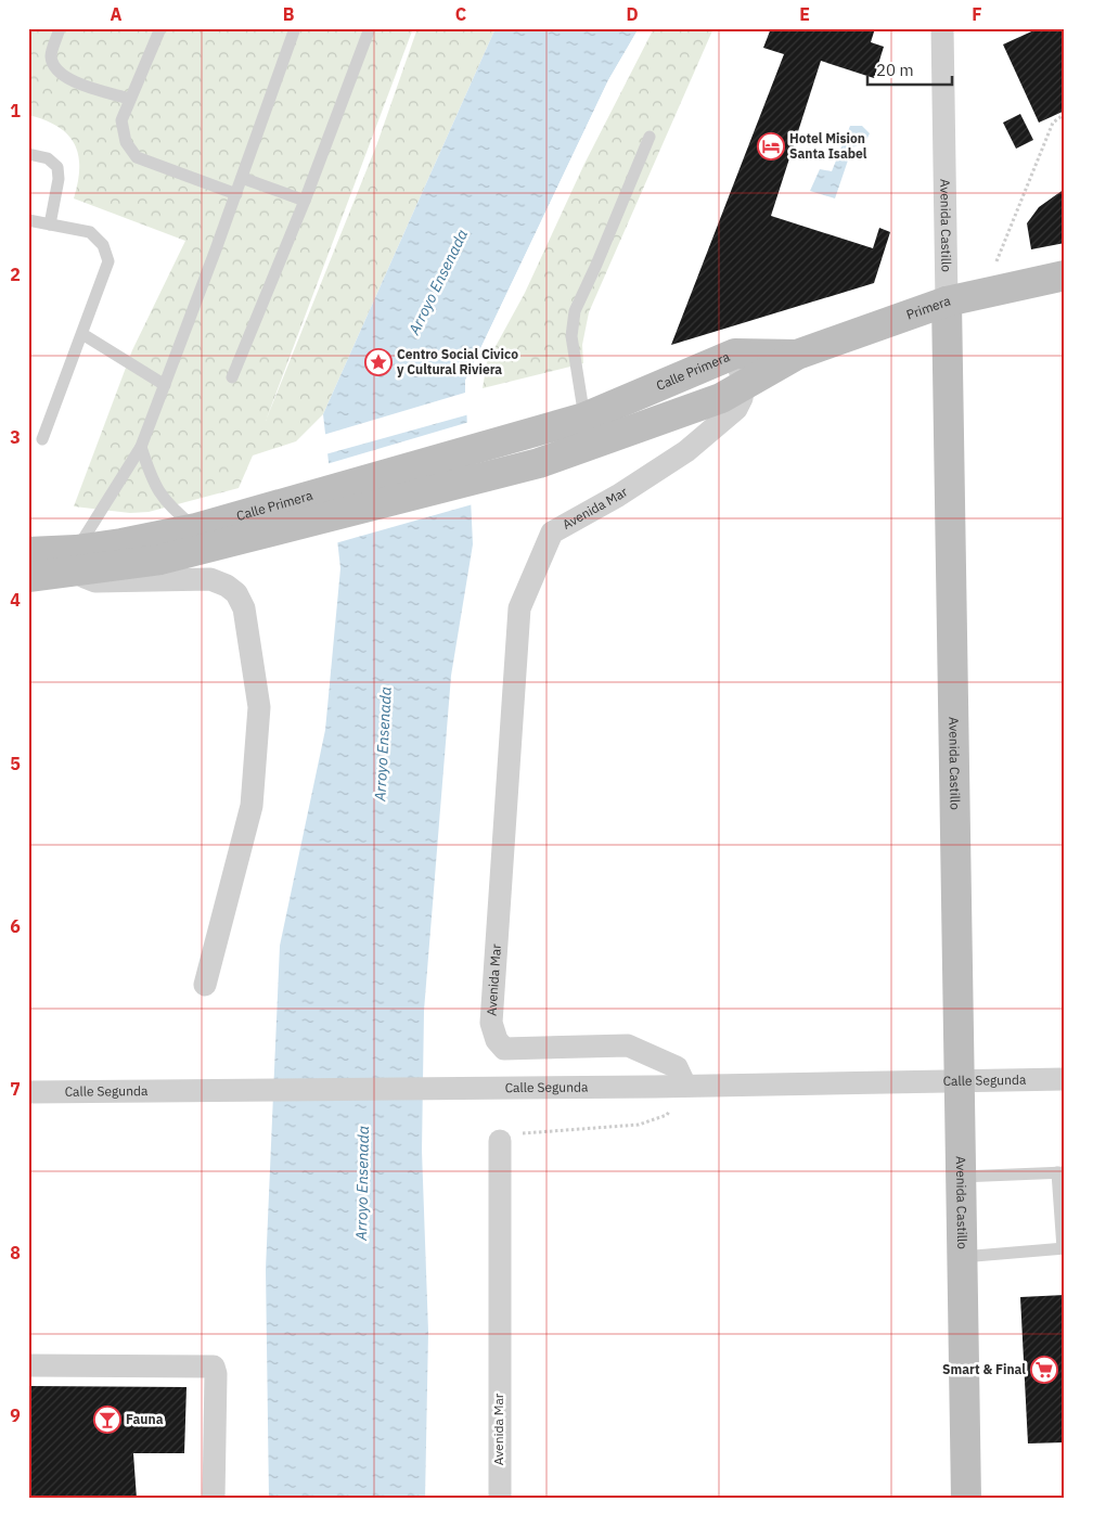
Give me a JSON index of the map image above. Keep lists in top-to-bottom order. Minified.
{"streets":{"main road":["Avenida Castillo","Primera","Calle Primera"],"street":["Avenida Mar","Calle Segunda"]},"crossings":[["Avenida Castillo","Primera"],["Avenida Castillo","Calle Segunda"],["Primera","Calle Primera"],["Calle Primera","Avenida Mar"],["Avenida Mar","Calle Segunda"]],"water":["Arroyo Ensenada"],"places":{"hotel":["Hotel Mision Santa Isabel"],"place":["Centro Social Civico y Cultural Riviera"],"supermarket":["Smart & Final"],"bar":["Fauna"]},"scale_bar":"20 m","grid":{"columns":["A","B","C","D","E","F"],"rows":["1","2","3","4","5","6","7","8","9"]}}
